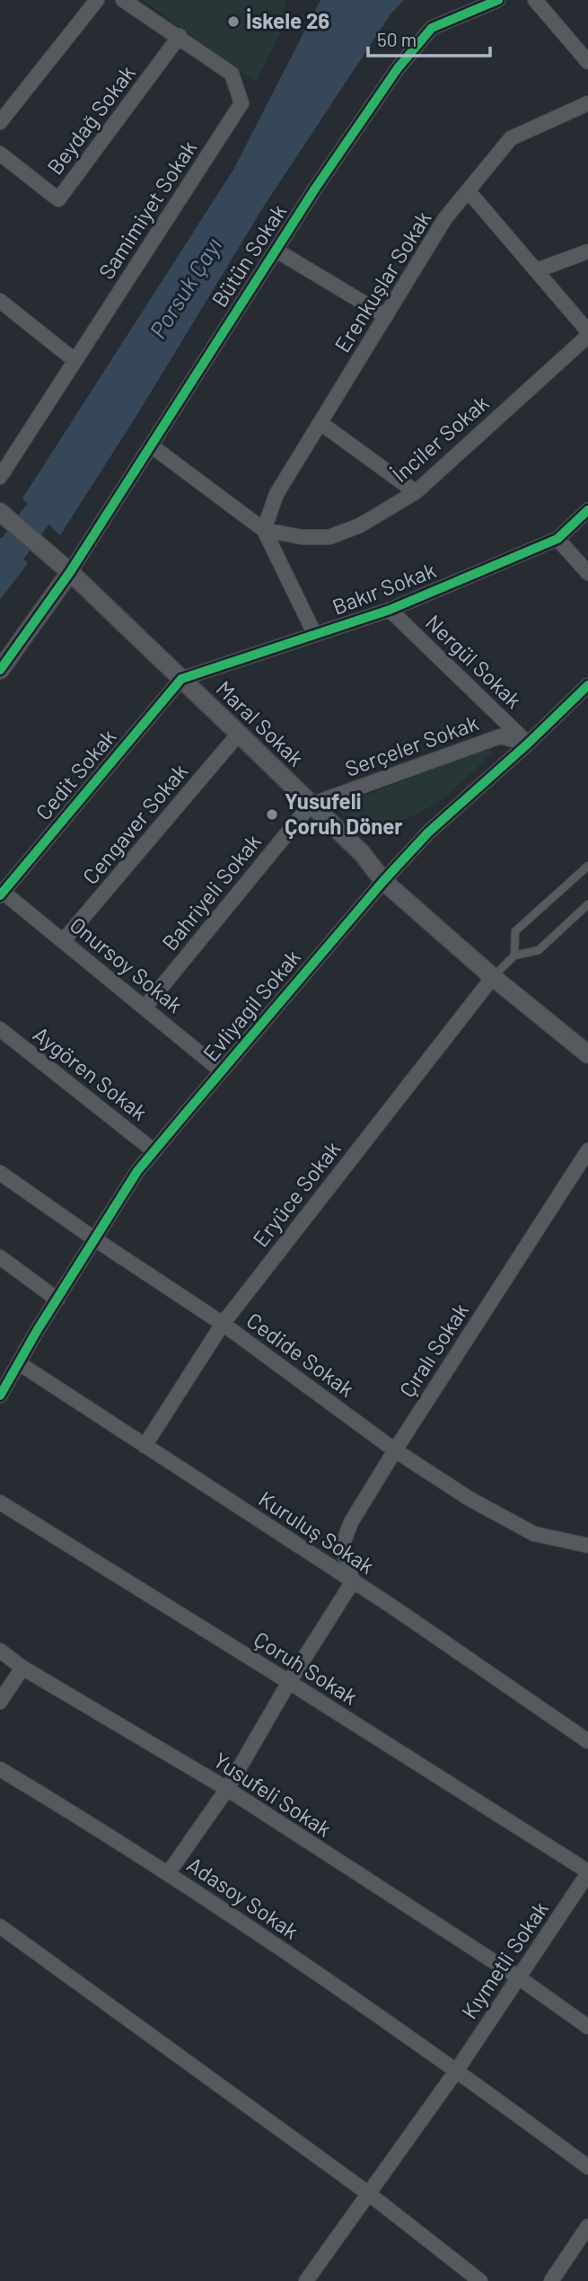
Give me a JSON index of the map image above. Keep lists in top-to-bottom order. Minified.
{"streets":{"street":["Beydağ Sokak","Samimiyet Sokak","Bütün Sokak","Erenkuşlar Sokak","İnciler Sokak","Bakır Sokak","Nergül Sokak","Maral Sokak","Serçeler Sokak","Cedit Sokak","Cengaver Sokak","Bahriyeli Sokak","Onursoy Sokak","Evliyagil Sokak","Aygören Sokak","Eryüce Sokak","Çıralı Sokak","Cedide Sokak","Kuruluş Sokak","Çoruh Sokak","Yusufeli Sokak","Adasoy Sokak","Kıymetli Sokak"]},"crossings":[["Beydağ Sokak","Samimiyet Sokak"],["Bütün Sokak","Maral Sokak"],["Erenkuşlar Sokak","İnciler Sokak"],["Bakır Sokak","Nergül Sokak"],["Bakır Sokak","Maral Sokak"],["Bakır Sokak","Cedit Sokak"],["Nergül Sokak","Serçeler Sokak"],["Nergül Sokak","Evliyagil Sokak"],["Maral Sokak","Serçeler Sokak"],["Maral Sokak","Cedit Sokak"],["Maral Sokak","Cengaver Sokak"],["Maral Sokak","Bahriyeli Sokak"],["Maral Sokak","Evliyagil Sokak"],["Maral Sokak","Eryüce Sokak"],["Serçeler Sokak","Bahriyeli Sokak"],["Serçeler Sokak","Evliyagil Sokak"],["Cedit Sokak","Onursoy Sokak"],["Cengaver Sokak","Onursoy Sokak"],["Bahriyeli Sokak","Onursoy Sokak"],["Onursoy Sokak","Evliyagil Sokak"],["Evliyagil Sokak","Aygören Sokak"],["Evliyagil Sokak","Cedide Sokak"],["Evliyagil Sokak","Kuruluş Sokak"],["Eryüce Sokak","Cedide Sokak"],["Eryüce Sokak","Kuruluş Sokak"],["Çıralı Sokak","Cedide Sokak"],["Çıralı Sokak","Kuruluş Sokak"],["Çoruh Sokak","Kıymetli Sokak"],["Yusufeli Sokak","Kıymetli Sokak"],["Adasoy Sokak","Kıymetli Sokak"]],"water":["Porsuk Çayı"],"places":["İskele 26","Yusufeli Çoruh Döner"],"scale_bar":"50 m"}
